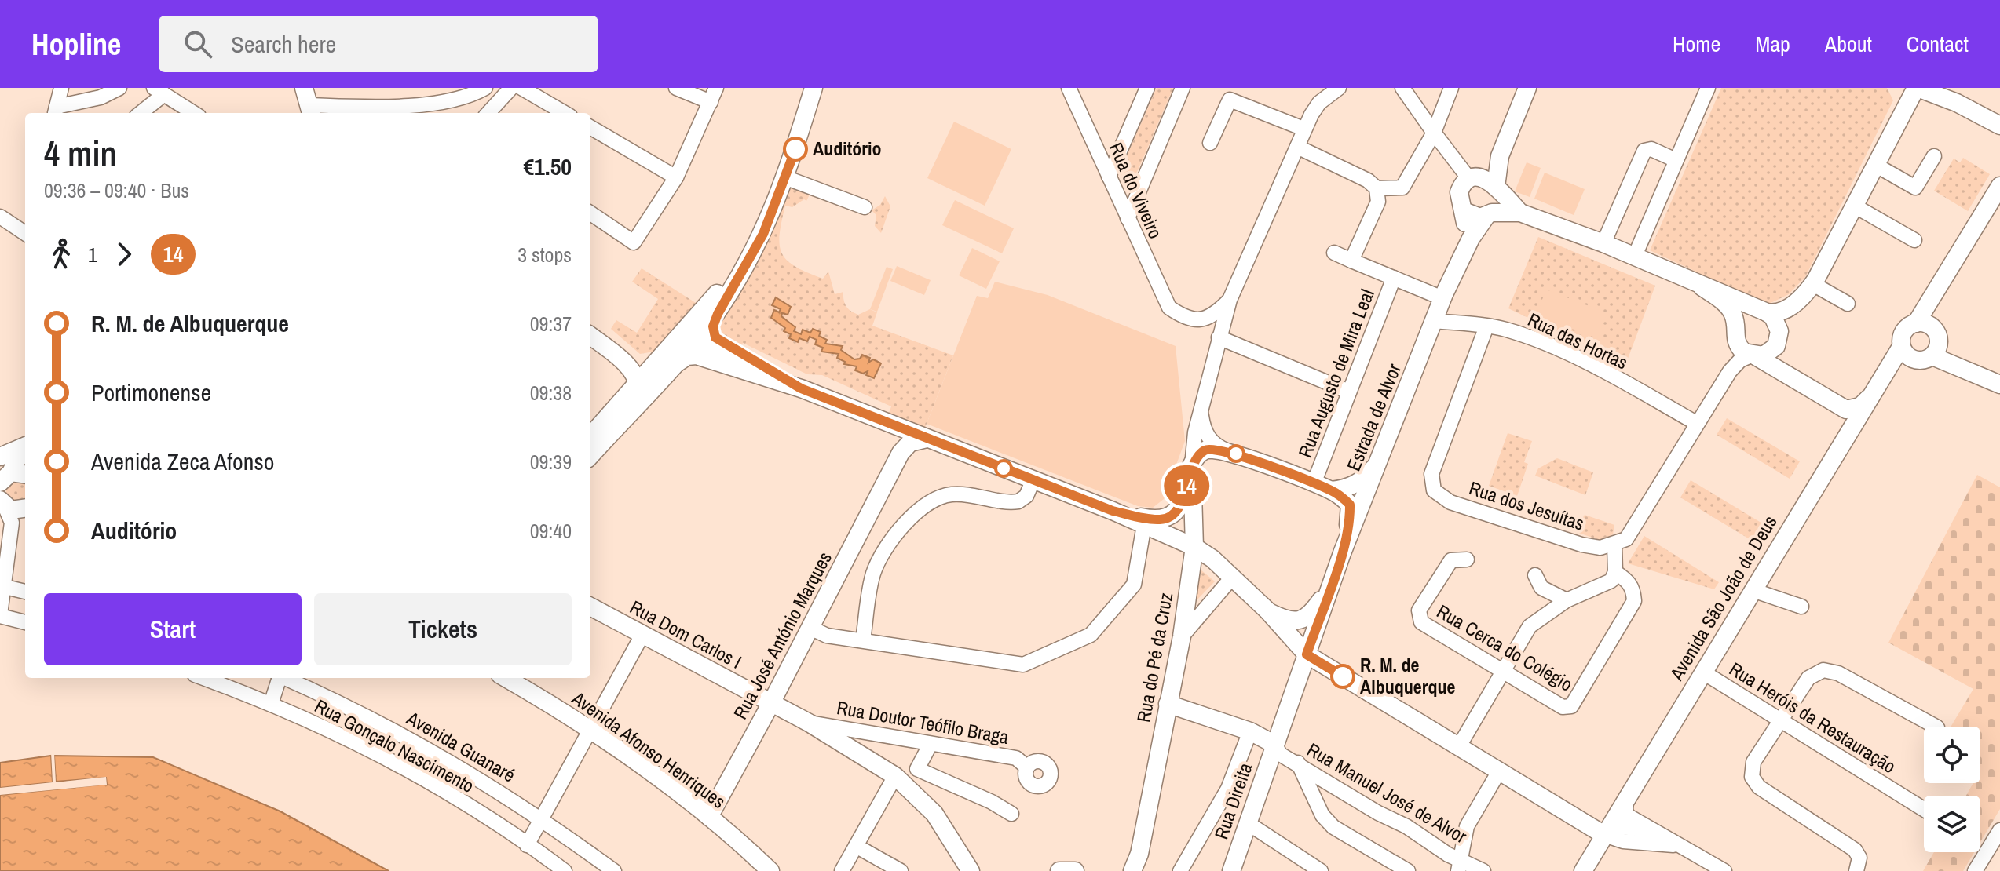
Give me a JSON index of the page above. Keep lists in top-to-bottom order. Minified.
{"streets":{"street":["Rua do Viveiro","Rua das Hortas","Rua Augusto de Mira Leal","Estrada de Alvor","Rua dos Jesuítas","Avenida São João de Deus","Rua Dom Carlos I","Rua José António Marques","Rua Cerca do Colégio","Rua do Pé da Cruz","Rua Heróis da Restauração","Rua Doutor Teófilo Braga","Rua Gonçalo Nascimento","Avenida Guanaré","Avenida Afonso Henriques","Rua Manuel José de Alvor","Rua Direita"]},"crossings":[["Rua das Hortas","Estrada de Alvor"],["Rua das Hortas","Rua dos Jesuítas"],["Estrada de Alvor","Rua Manuel José de Alvor"],["Estrada de Alvor","Rua Direita"],["Avenida São João de Deus","Rua Heróis da Restauração"],["Rua Dom Carlos I","Rua José António Marques"],["Rua Dom Carlos I","Rua Doutor Teófilo Braga"],["Rua José António Marques","Avenida Afonso Henriques"],["Rua Manuel José de Alvor","Rua Direita"]],"places":["Auditório","R. M. de Albuquerque"],"lines":["bus line 14"],"page":{"header":"Hopline","search":"Search here","nav":["Home","Map","About","Contact"],"on_map":"14","heading":["4 min","09:36 – 09:40 · Bus","€1.50"],"legs":["1","14","3 stops"],"list":[{"name":"R. M. de Albuquerque","value":"09:37"},{"name":"Portimonense","value":"09:38"},{"name":"Avenida Zeca Afonso","value":"09:39"},{"name":"Auditório","value":"09:40"}],"buttons":["Start","Tickets"]}}
